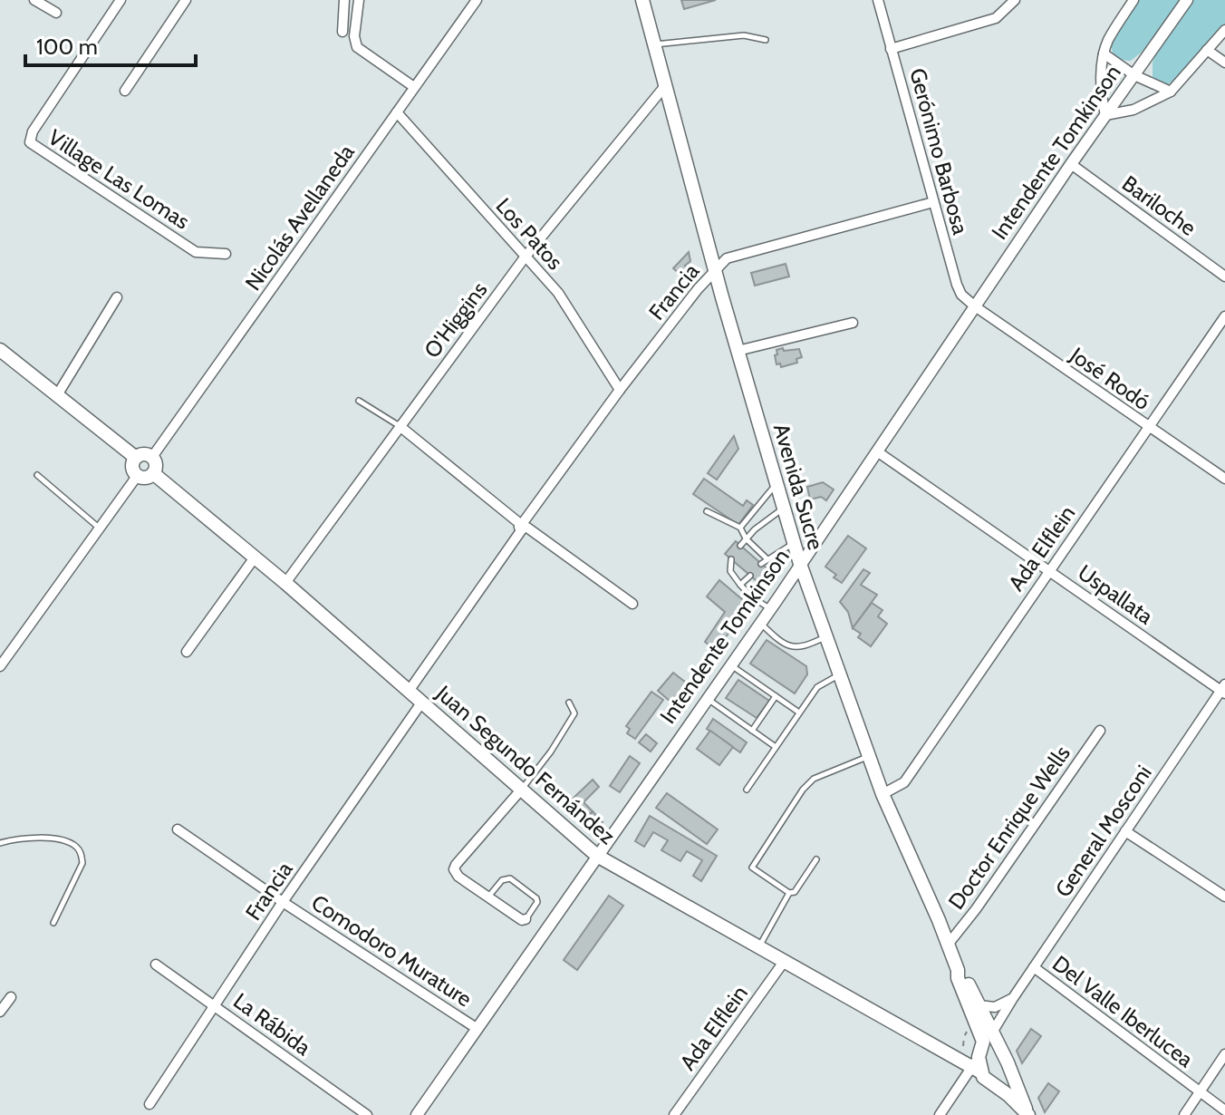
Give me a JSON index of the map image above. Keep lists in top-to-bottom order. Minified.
{"streets":{"main road":["Avenida Sucre","Juan Segundo Fernández"],"street":["Gerónimo Barbosa","Intendente Tomkinson","Village Las Lomas","Bariloche","Nicolás Avellaneda","Los Patos","Francia","O'Higgins","José Rodó","Ada Elflein","Uspallata","Doctor Enrique Wells","General Mosconi","Comodoro Murature","Del Valle Iberlucea","La Rábida"]},"crossings":[["Gerónimo Barbosa","Intendente Tomkinson"],["Gerónimo Barbosa","Francia"],["Gerónimo Barbosa","José Rodó"],["Intendente Tomkinson","Bariloche"],["Intendente Tomkinson","José Rodó"],["Intendente Tomkinson","Avenida Sucre"],["Intendente Tomkinson","Uspallata"],["Intendente Tomkinson","Juan Segundo Fernández"],["Intendente Tomkinson","Comodoro Murature"],["Nicolás Avellaneda","Los Patos"],["Nicolás Avellaneda","Juan Segundo Fernández"],["Los Patos","Francia"],["Los Patos","O'Higgins"],["Francia","Avenida Sucre"],["Francia","Juan Segundo Fernández"],["Francia","Comodoro Murature"],["Francia","La Rábida"],["O'Higgins","Avenida Sucre"],["O'Higgins","Juan Segundo Fernández"],["José Rodó","Ada Elflein"],["Avenida Sucre","Ada Elflein"],["Avenida Sucre","Juan Segundo Fernández"],["Avenida Sucre","Doctor Enrique Wells"],["Avenida Sucre","General Mosconi"],["Ada Elflein","Uspallata"],["Ada Elflein","Juan Segundo Fernández"],["Uspallata","General Mosconi"],["General Mosconi","Del Valle Iberlucea"]],"scale_bar":"100 m"}
